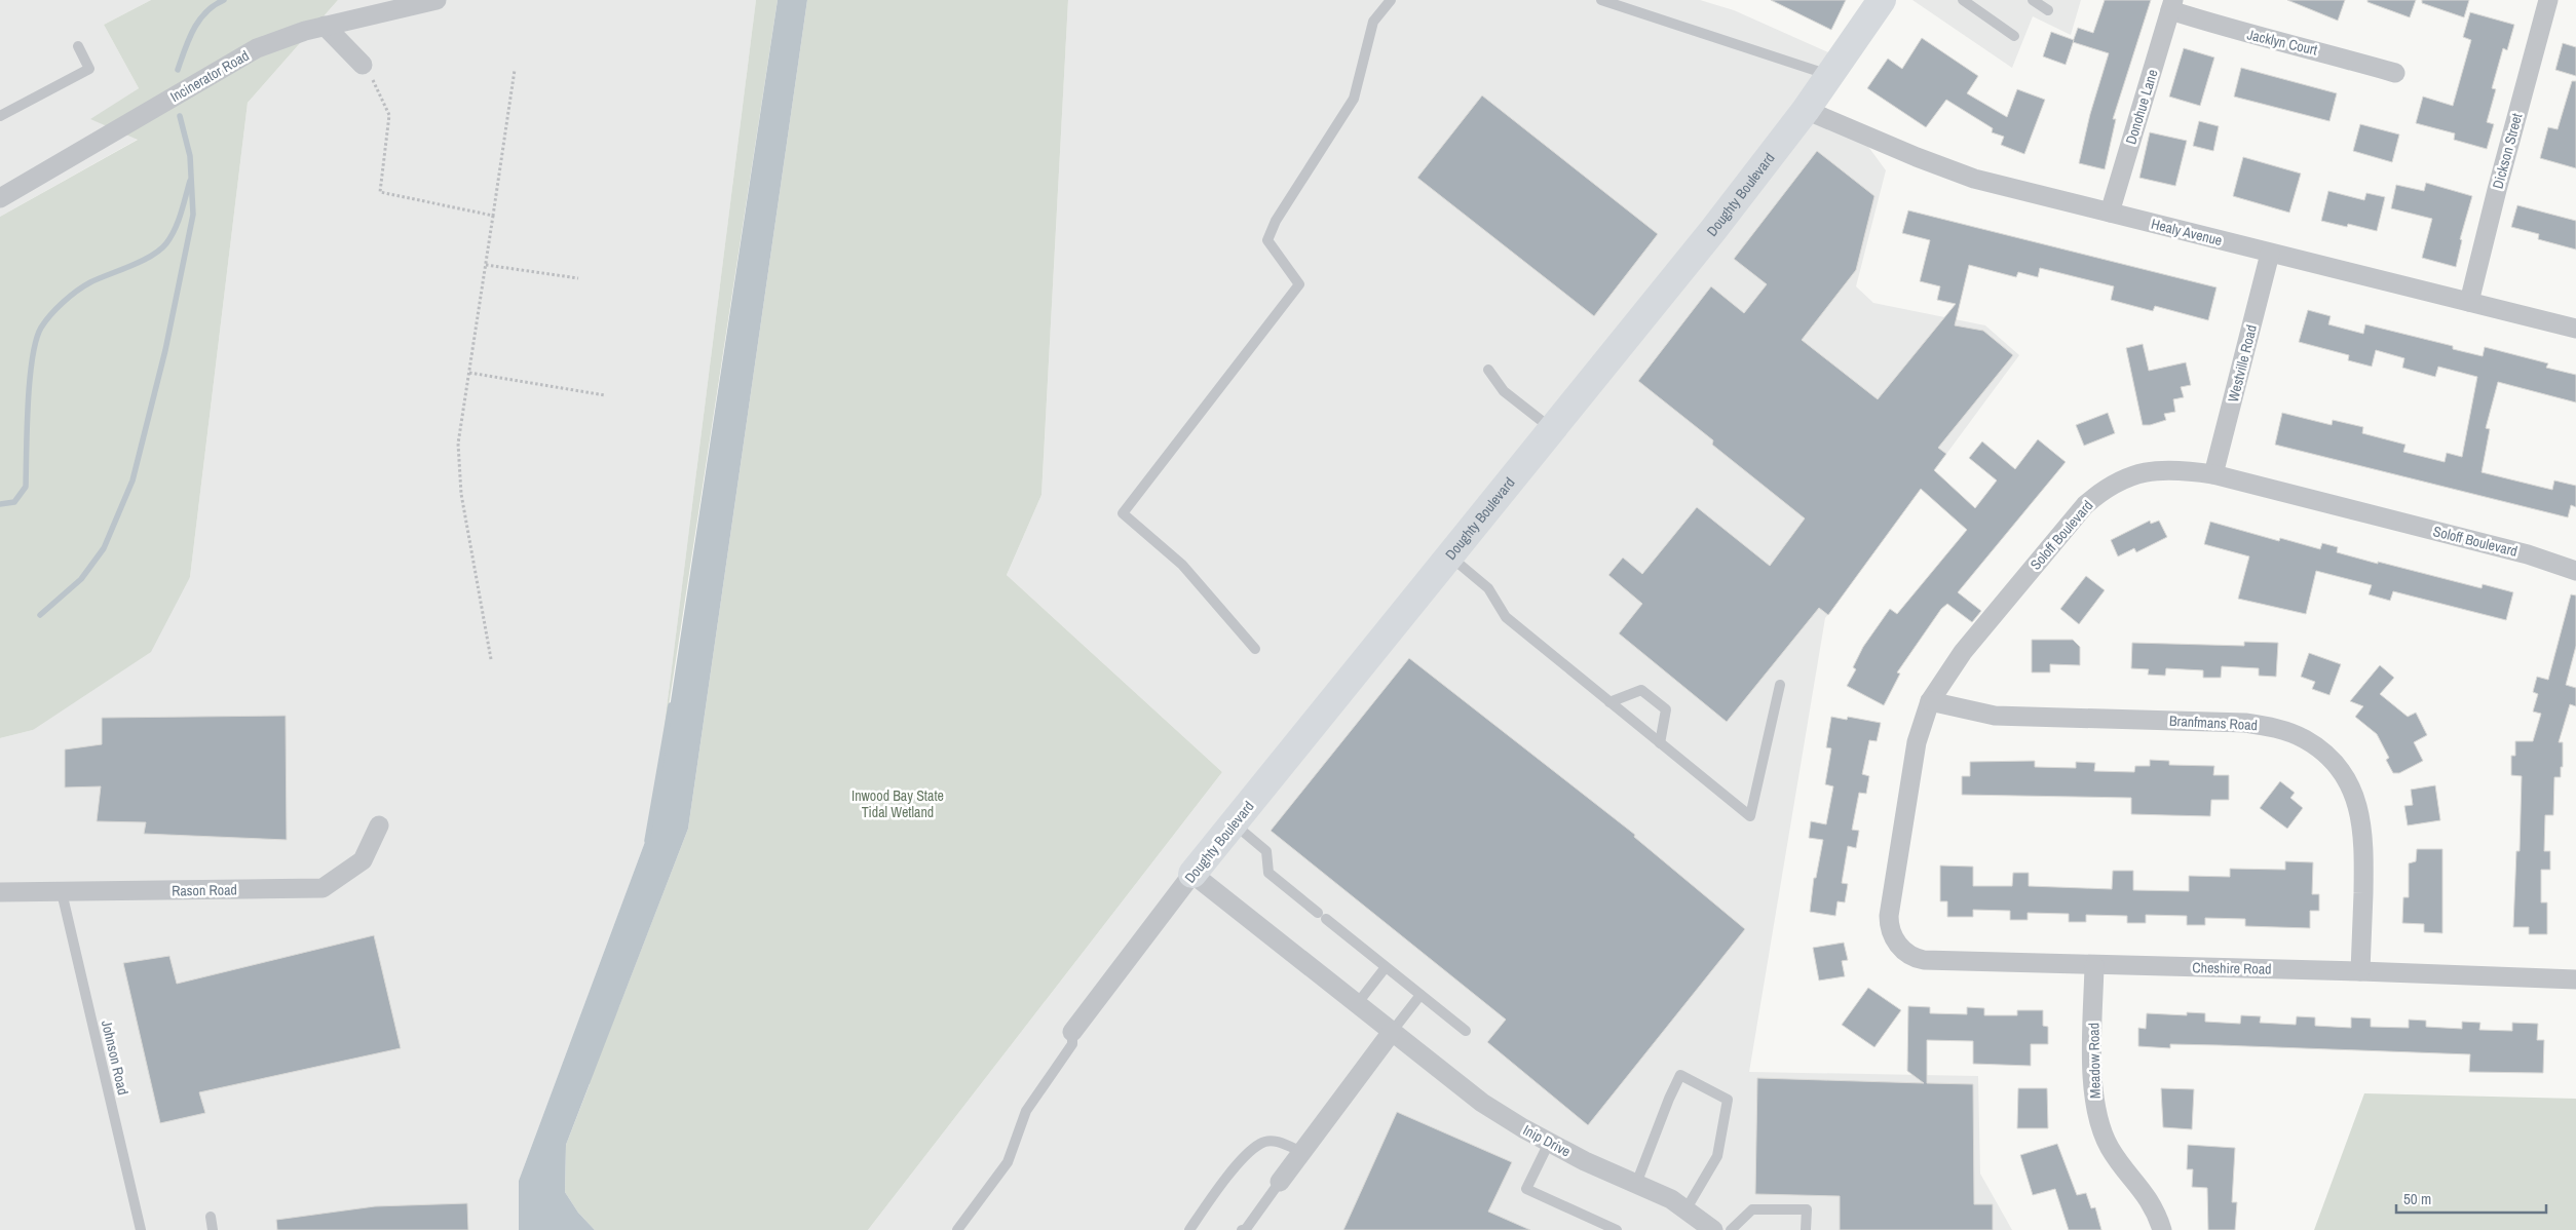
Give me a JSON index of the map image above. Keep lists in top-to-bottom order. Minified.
{"streets":{"main road":["Doughty Boulevard"],"street":["Jacklyn Court","Incinerator Road","Donohue Lane","Dickson Street","Healy Avenue","Westville Road","Soloff Boulevard","Branfmans Road","Rason Road","Cheshire Road","Meadow Road","Inip Drive"],"lane":["Johnson Road"]},"crossings":[["Jacklyn Court","Donohue Lane"],["Donohue Lane","Healy Avenue"],["Dickson Street","Healy Avenue"],["Doughty Boulevard","Healy Avenue"],["Doughty Boulevard","Inip Drive"],["Healy Avenue","Westville Road"],["Westville Road","Soloff Boulevard"],["Soloff Boulevard","Branfmans Road"],["Soloff Boulevard","Cheshire Road"],["Branfmans Road","Cheshire Road"],["Rason Road","Johnson Road"],["Cheshire Road","Meadow Road"]],"parks":["Inwood Bay State Tidal Wetland"],"scale_bar":"50 m"}
